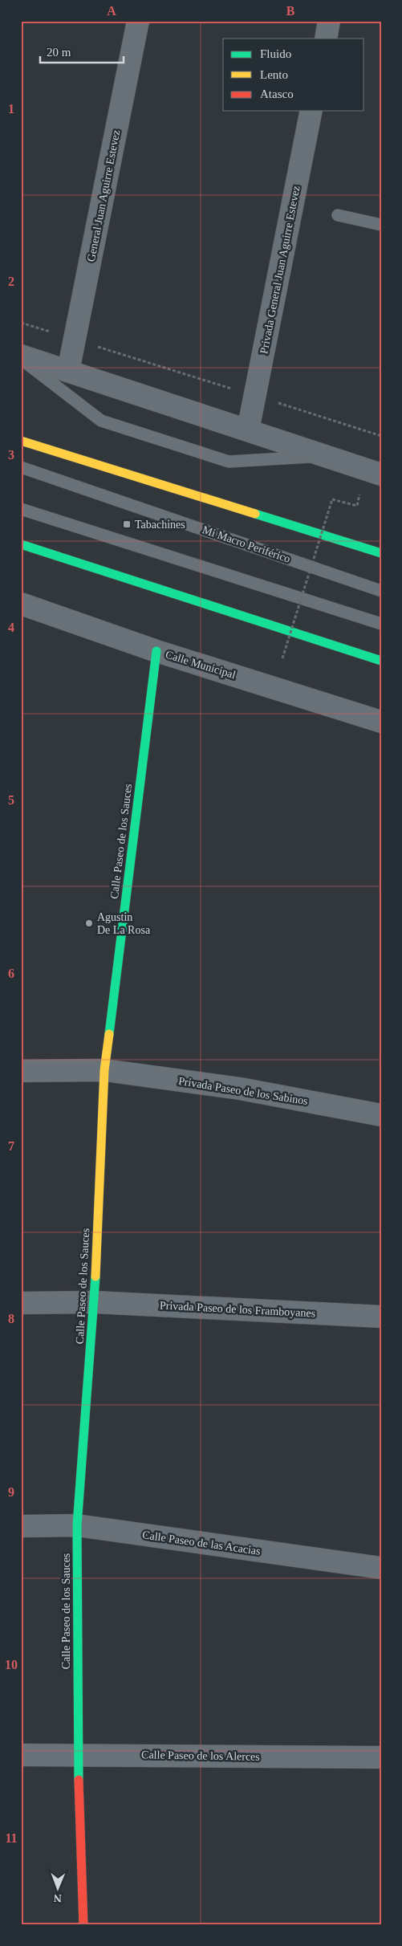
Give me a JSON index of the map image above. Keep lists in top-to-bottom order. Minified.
{"streets":{"main road":["Calle Paseo de los Sauces"],"street":["General Juan Aguirre Estevez","Privada General Juan Aguirre Estevez","Calle Municipal","Privada Paseo de los Sabinos","Privada Paseo de los Framboyanes","Calle Paseo de las Acacias","Calle Paseo de los Alerces"],"lane":["Mi Macro Periférico"]},"crossings":[["Calle Municipal","Calle Paseo de los Sauces"],["Calle Paseo de los Sauces","Privada Paseo de los Sabinos"],["Calle Paseo de los Sauces","Privada Paseo de los Framboyanes"],["Calle Paseo de los Sauces","Calle Paseo de las Acacias"],["Calle Paseo de los Sauces","Calle Paseo de los Alerces"]],"places":{"transit":["Tabachines"],"other":["Agustin De La Rosa"]},"legend":["Fluido","Lento","Atasco"],"scale_bar":"20 m","north":"bottom","grid":{"columns":["A","B"],"rows":["1","2","3","4","5","6","7","8","9","10","11"]}}
